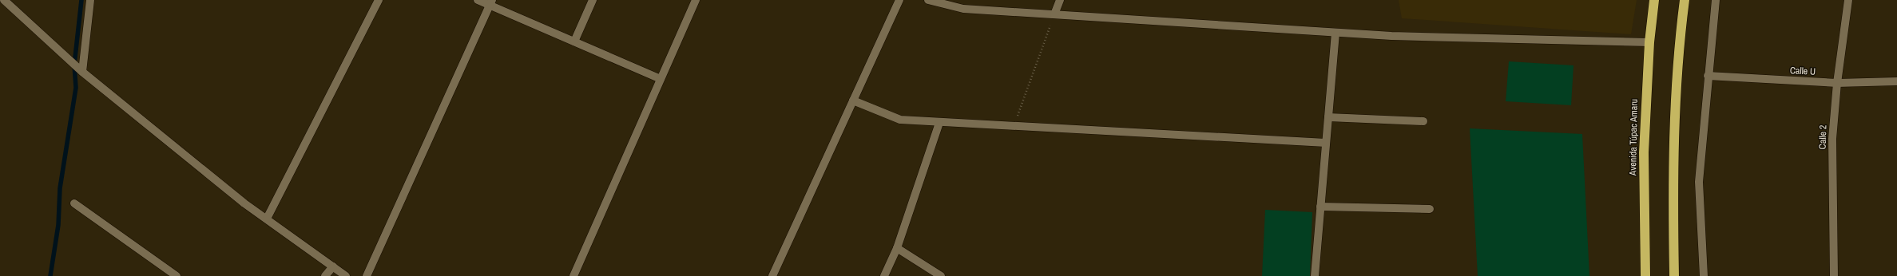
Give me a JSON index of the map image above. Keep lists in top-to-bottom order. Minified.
{"streets":{"highway":["Avenida Túpac Amaru"],"street":["Calle U","Calle 2"]},"crossings":[["Calle U","Calle 2"]]}
